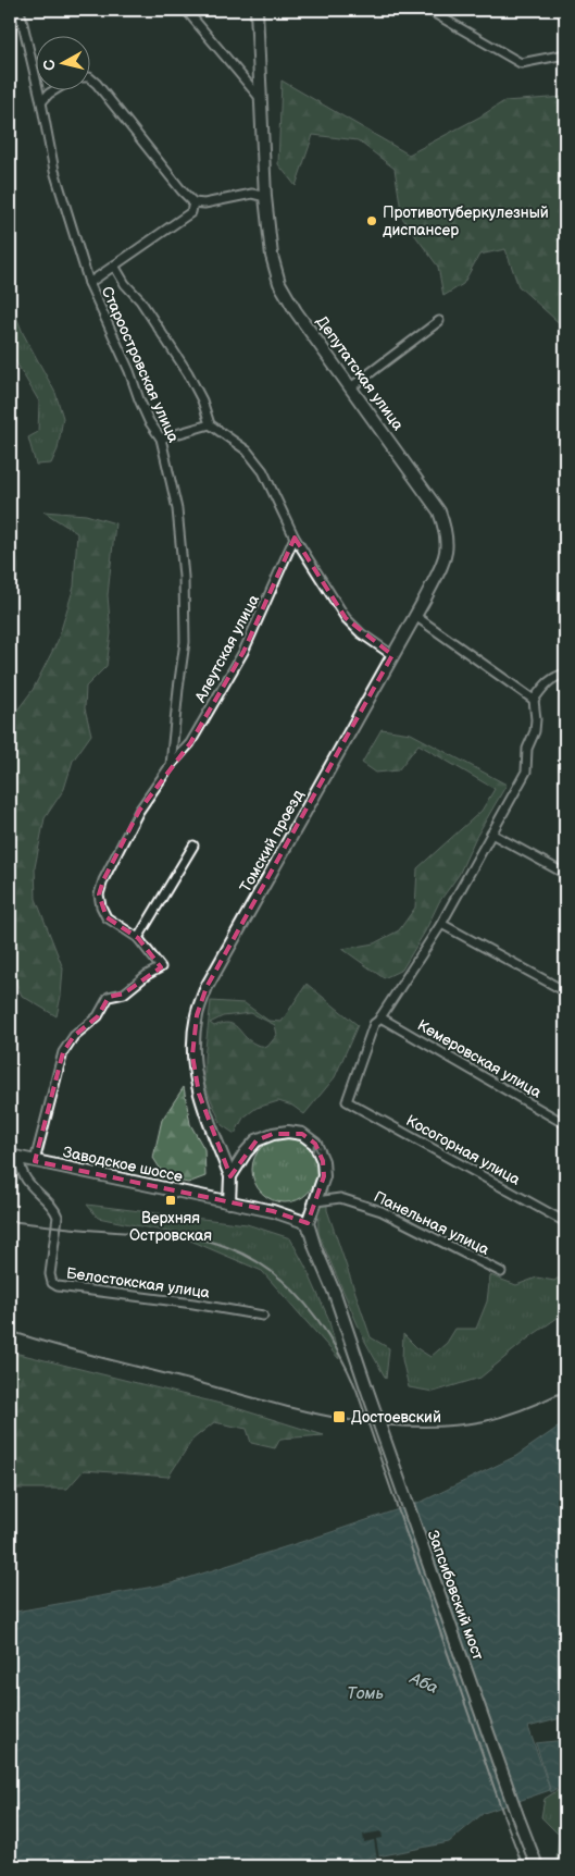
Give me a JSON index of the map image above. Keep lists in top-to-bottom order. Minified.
{"streets":{"street":["Староостровская улица","Депутатская улица","Алеутская улица","Томский проезд","Кемеровская улица","Косогорная улица","Заводское шоссе","Панельная улица","Белостокская улица","Запсибовский мост"]},"crossings":[["Староостровская улица","Алеутская улица"],["Староостровская улица","Заводское шоссе"],["Депутатская улица","Томский проезд"],["Томский проезд","Заводское шоссе"],["Томский проезд","Панельная улица"],["Томский проезд","Запсибовский мост"],["Кемеровская улица","Косогорная улица"],["Заводское шоссе","Панельная улица"],["Заводское шоссе","Белостокская улица"],["Заводское шоссе","Запсибовский мост"],["Панельная улица","Запсибовский мост"]],"water":["Аба","Томь"],"places":{"other":["Противотуберкулезный диспансер"],"transit":["Верхняя Островская","Достоевский"]},"north":"left"}
